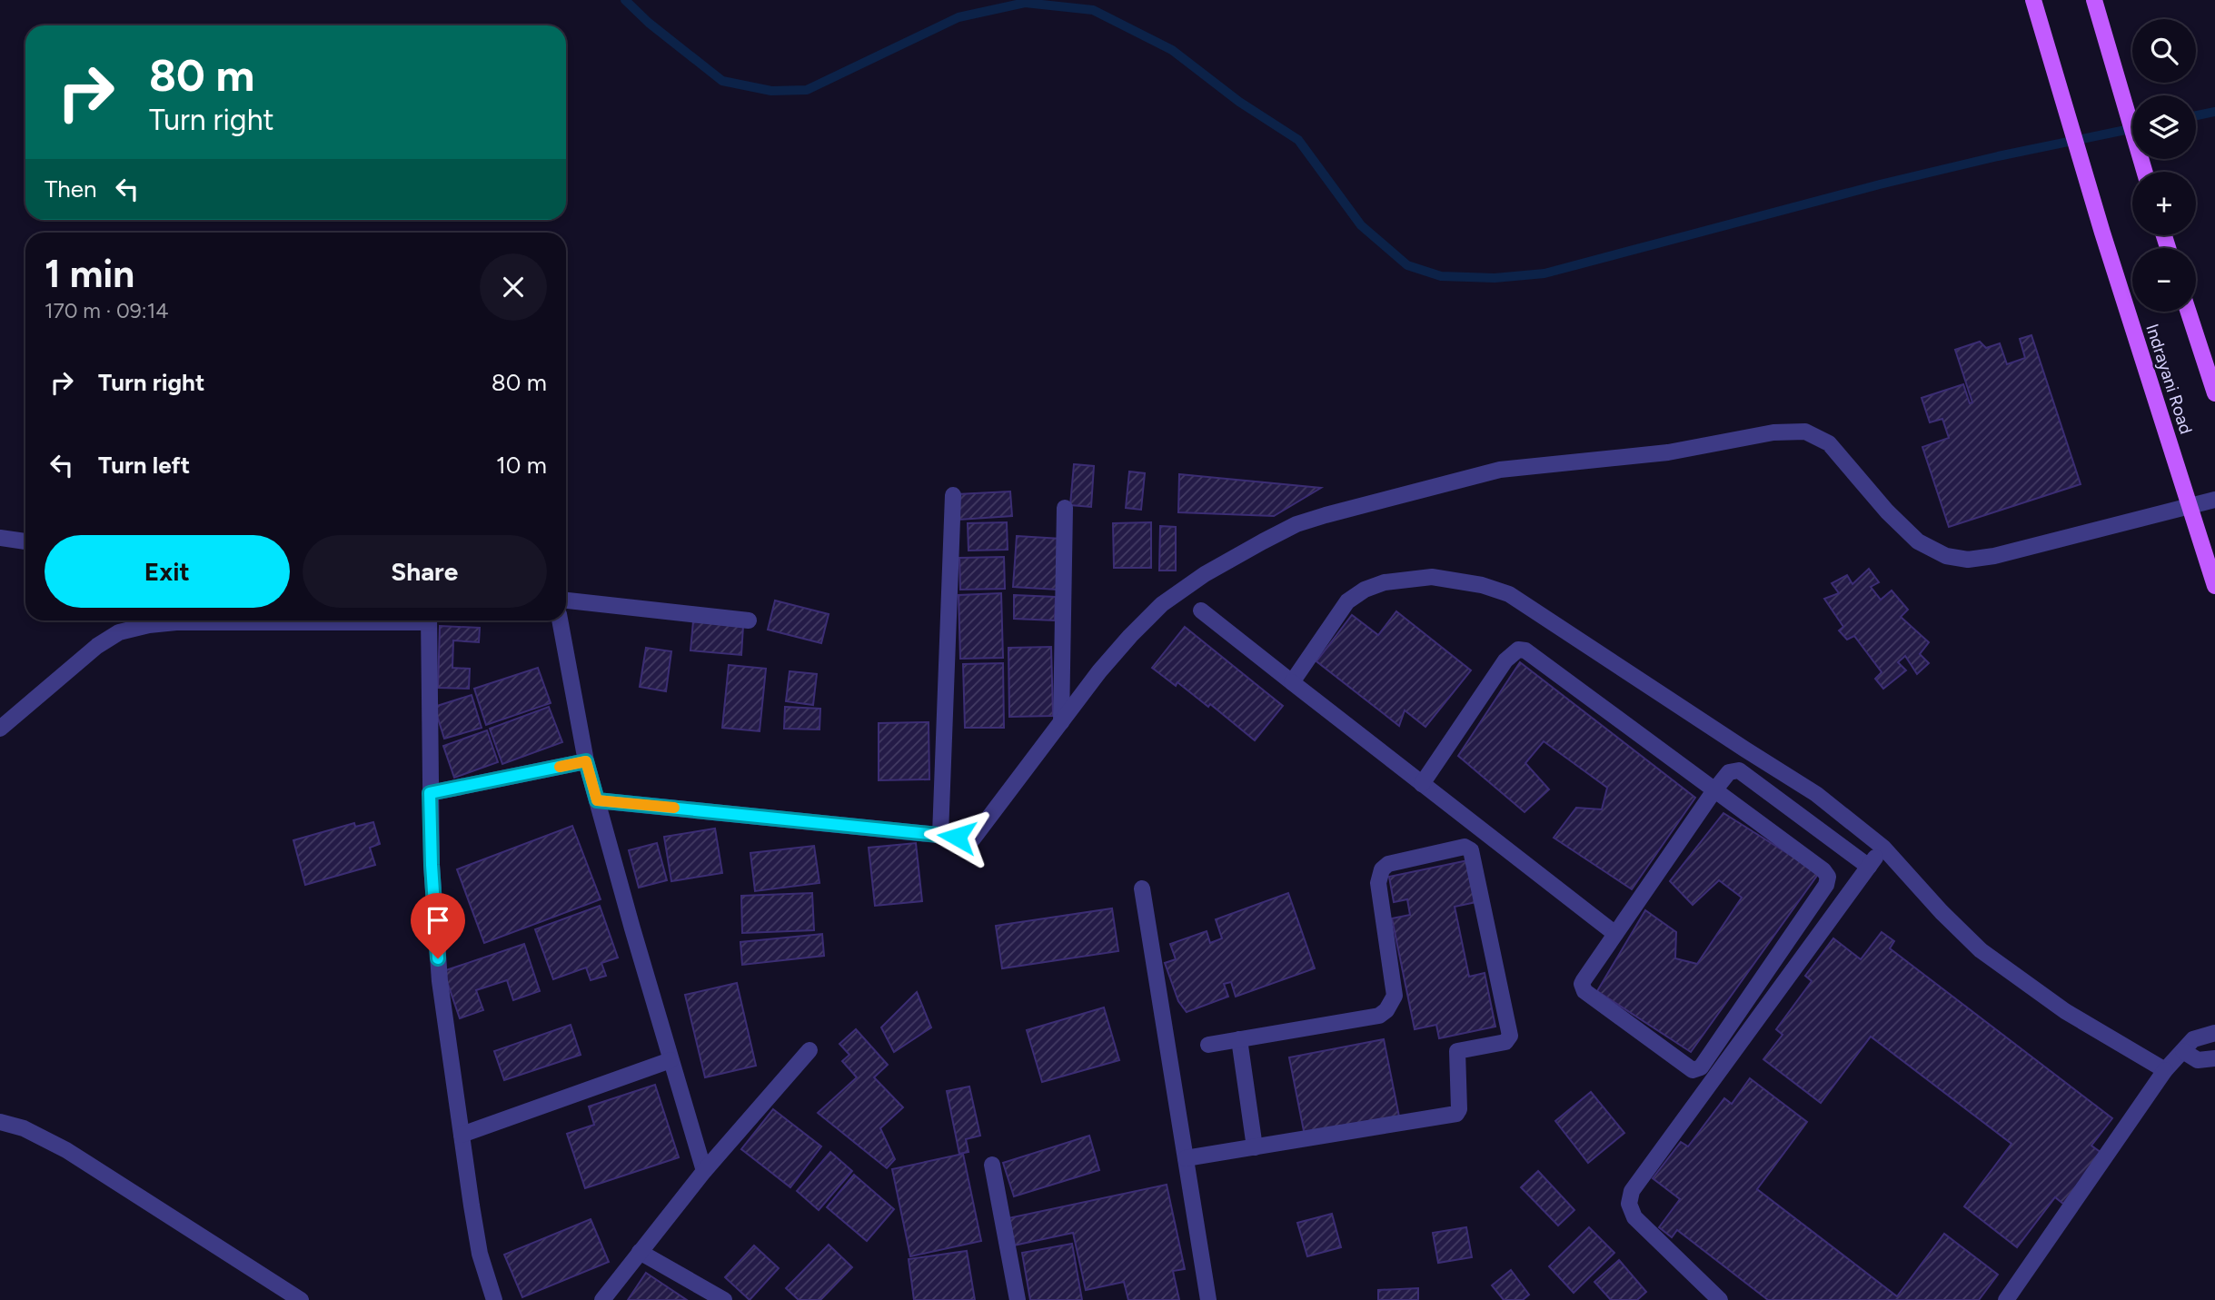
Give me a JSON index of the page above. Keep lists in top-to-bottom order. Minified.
{"streets":{"main road":["Indrayani Road"]},"page":{"map_buttons":["+","−"],"turn":["80 m","Turn right"],"then":"Then","heading":["1 min","170 m · 09:14"],"list":[{"name":"Turn right","value":"80 m"},{"name":"Turn left","value":"10 m"}],"buttons":["Exit","Share"]}}
